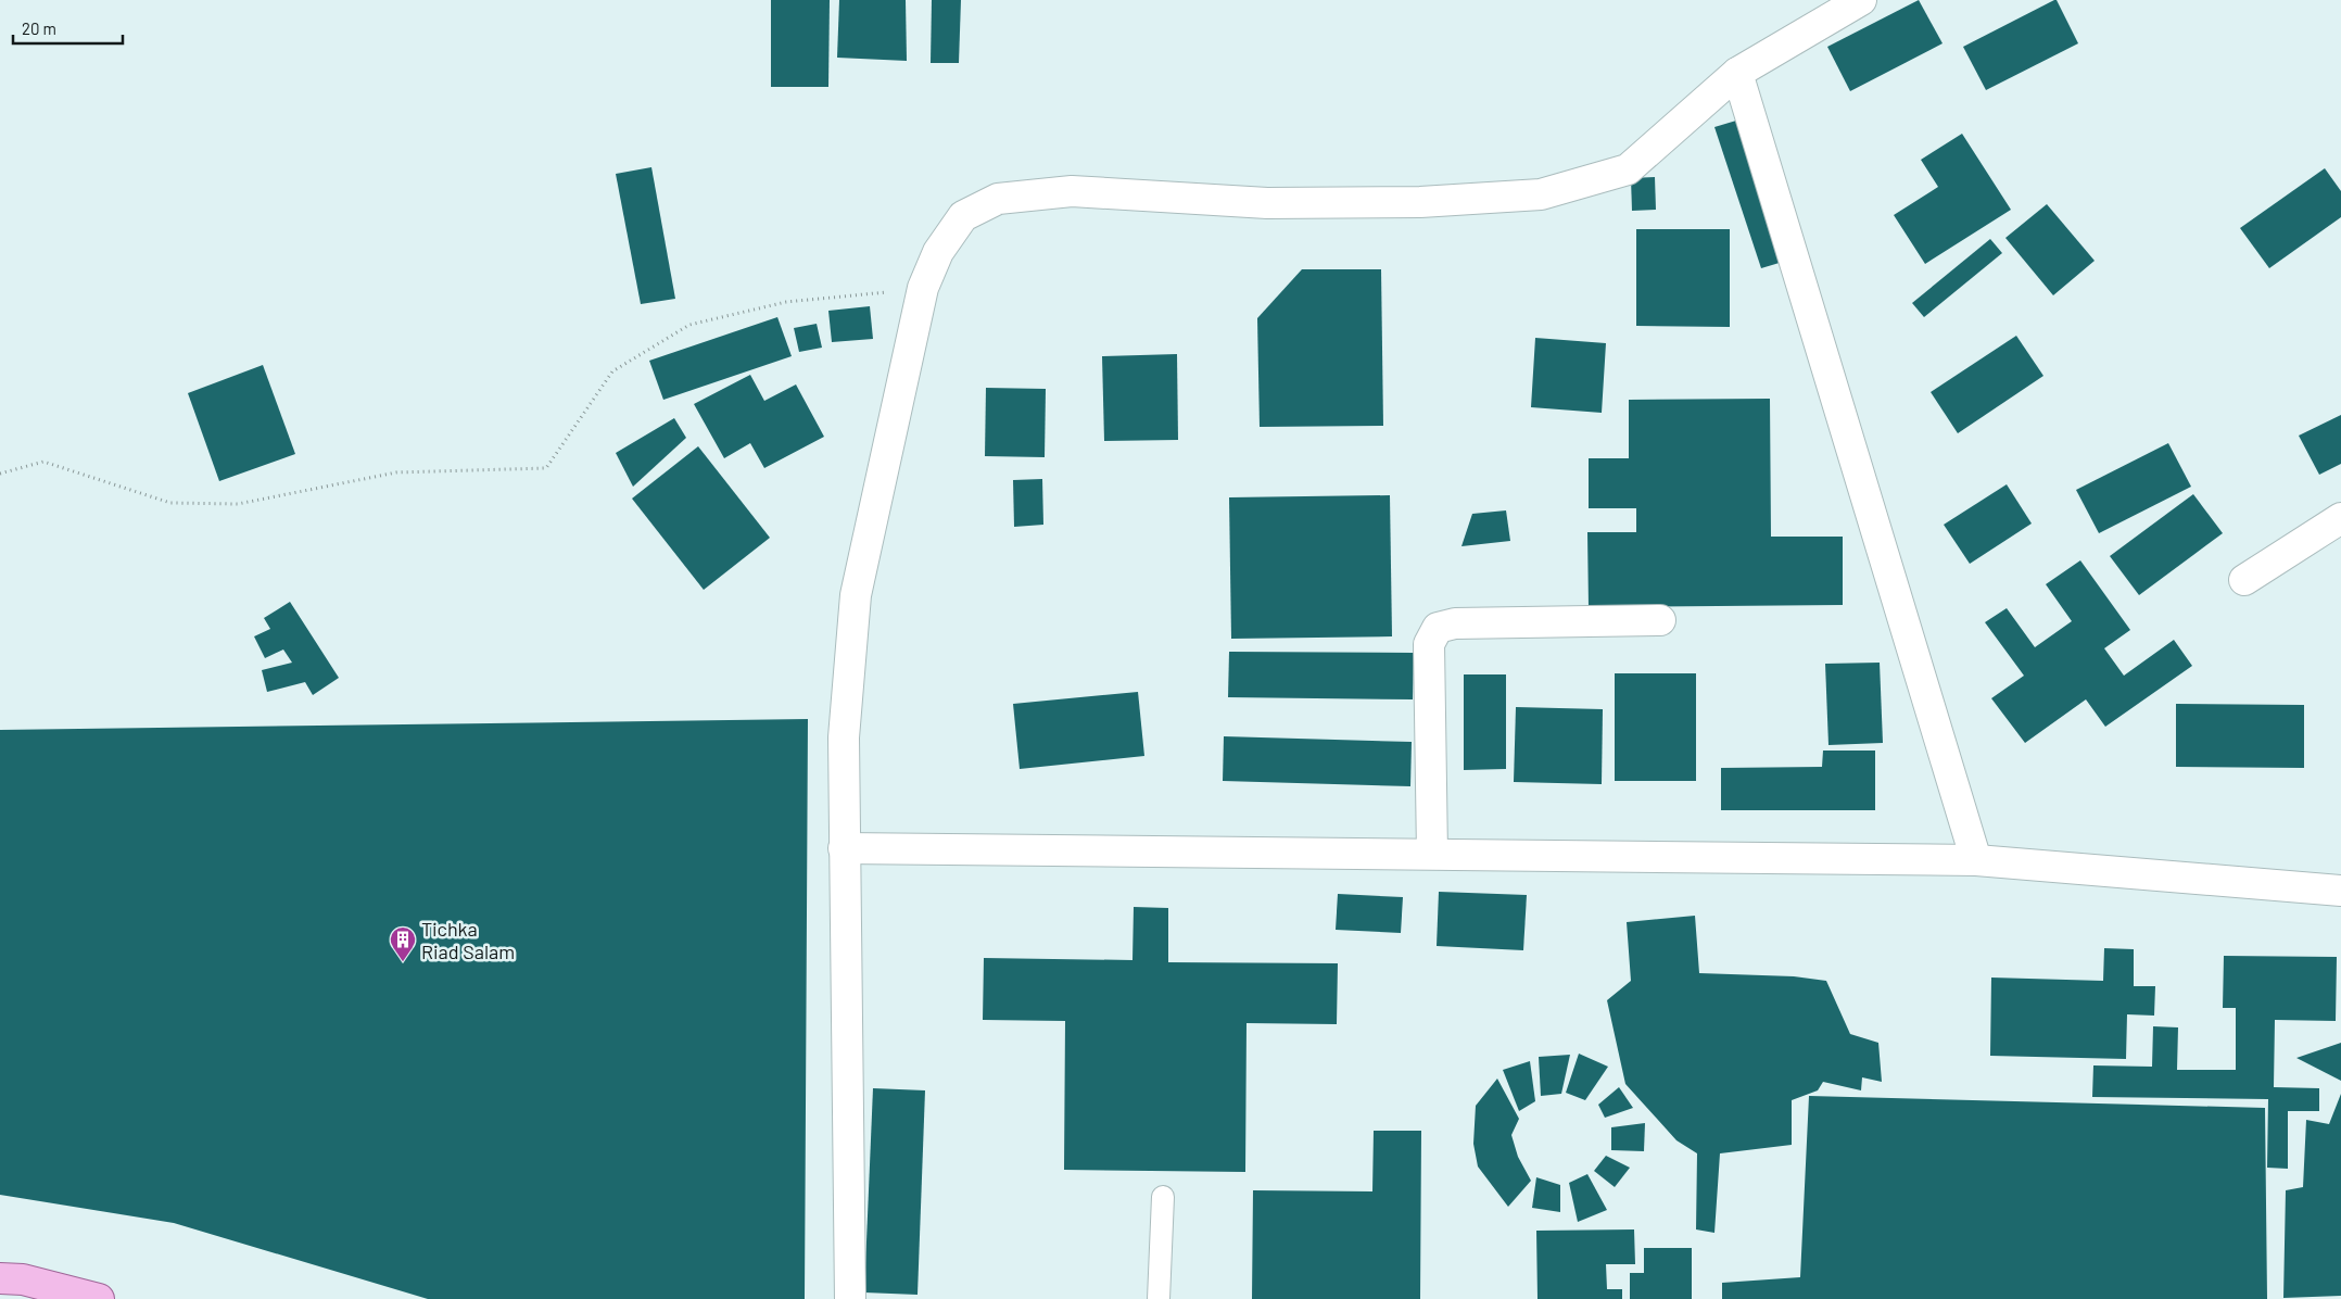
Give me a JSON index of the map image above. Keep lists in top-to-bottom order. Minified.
{"places":{"building":["Tichka Riad Salam"]},"scale_bar":"20 m"}
